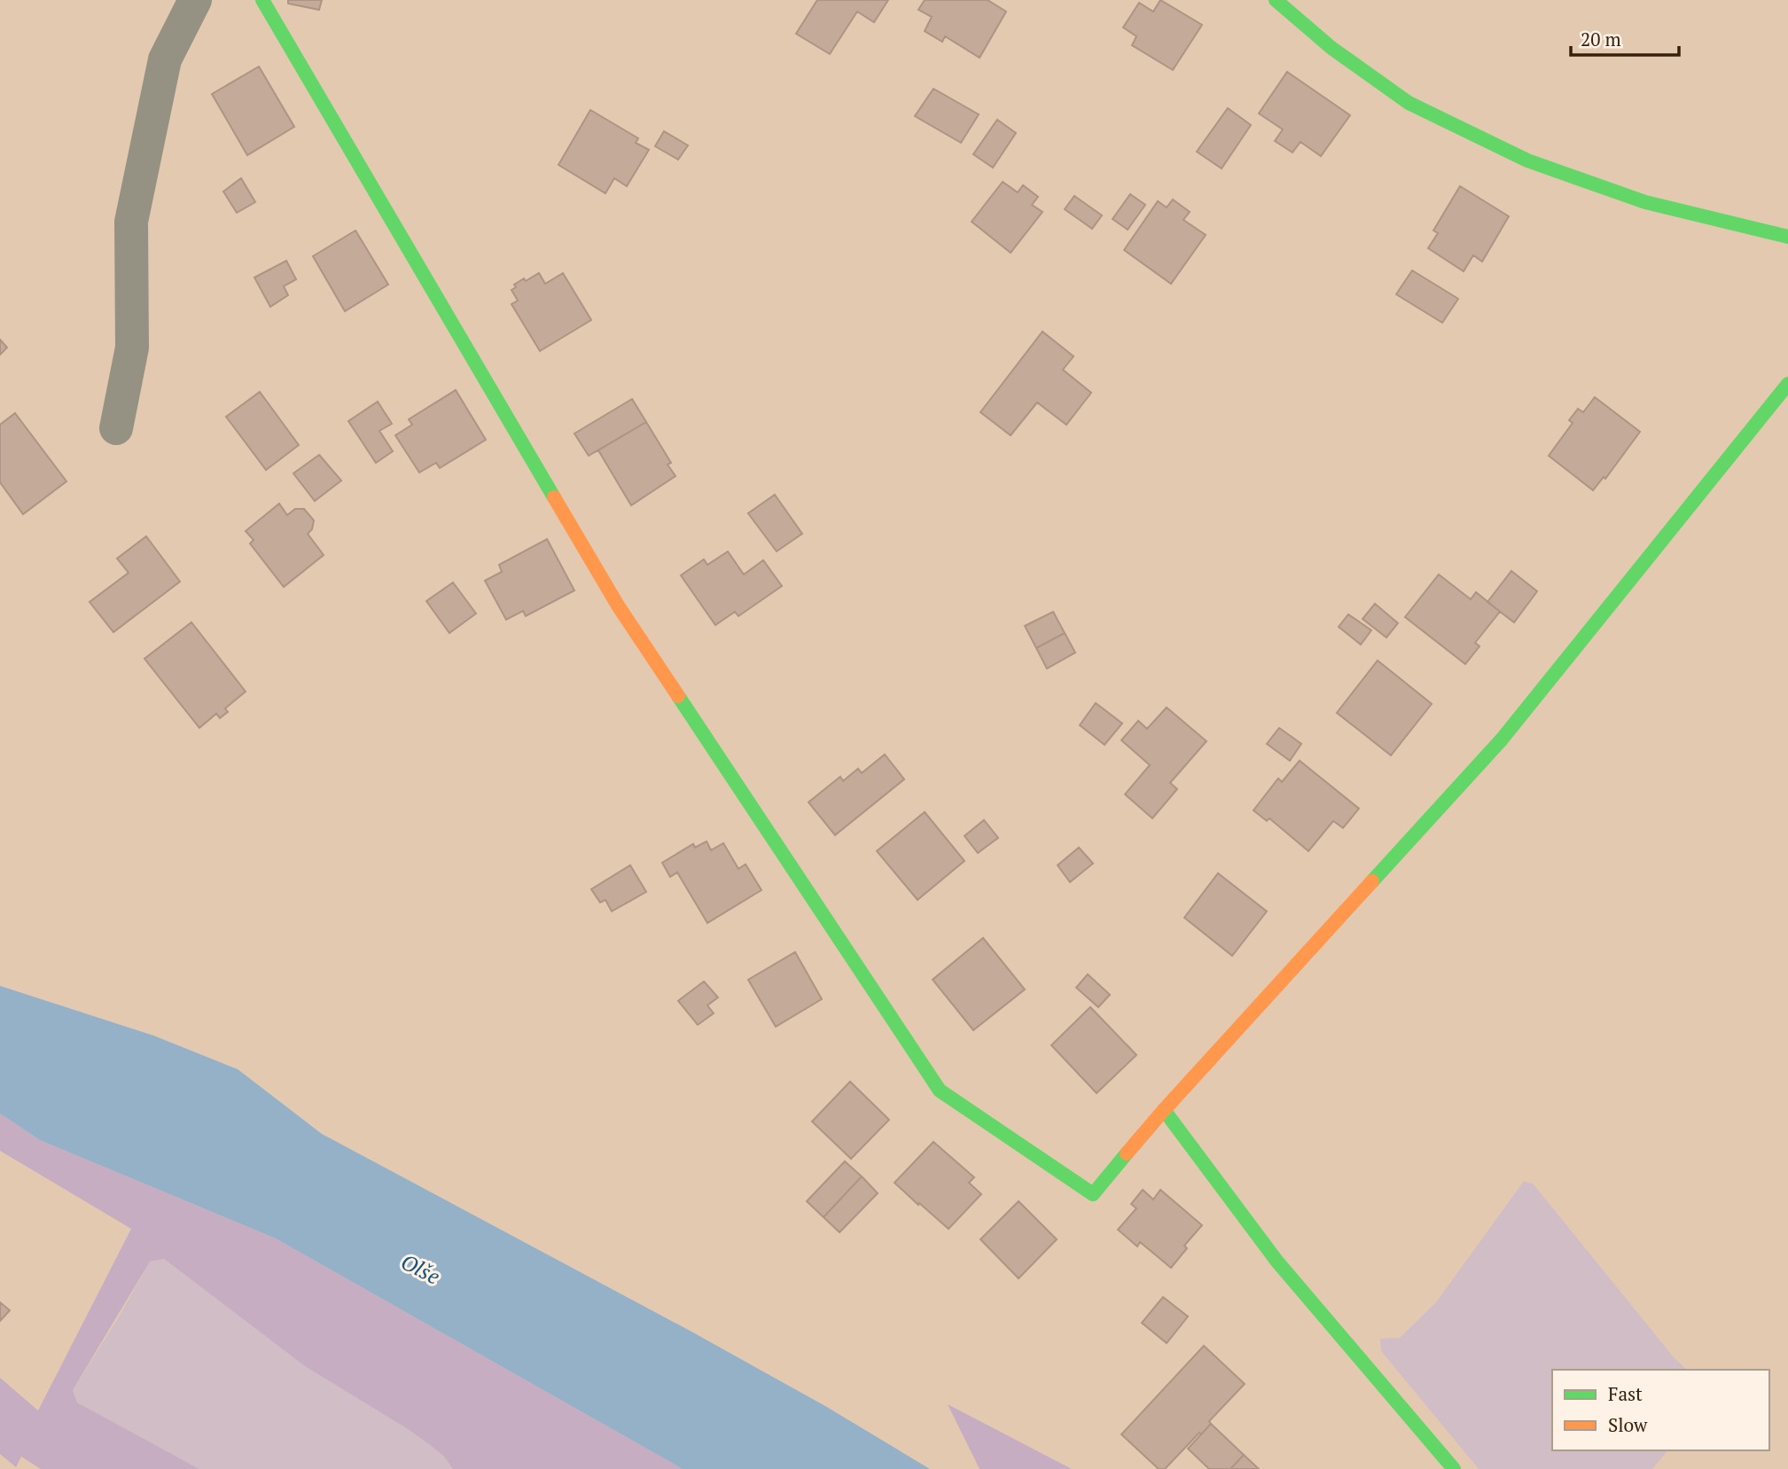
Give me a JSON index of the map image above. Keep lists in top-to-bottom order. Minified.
{"water":["Olše"],"legend":["Fast","Slow"],"scale_bar":"20 m"}
